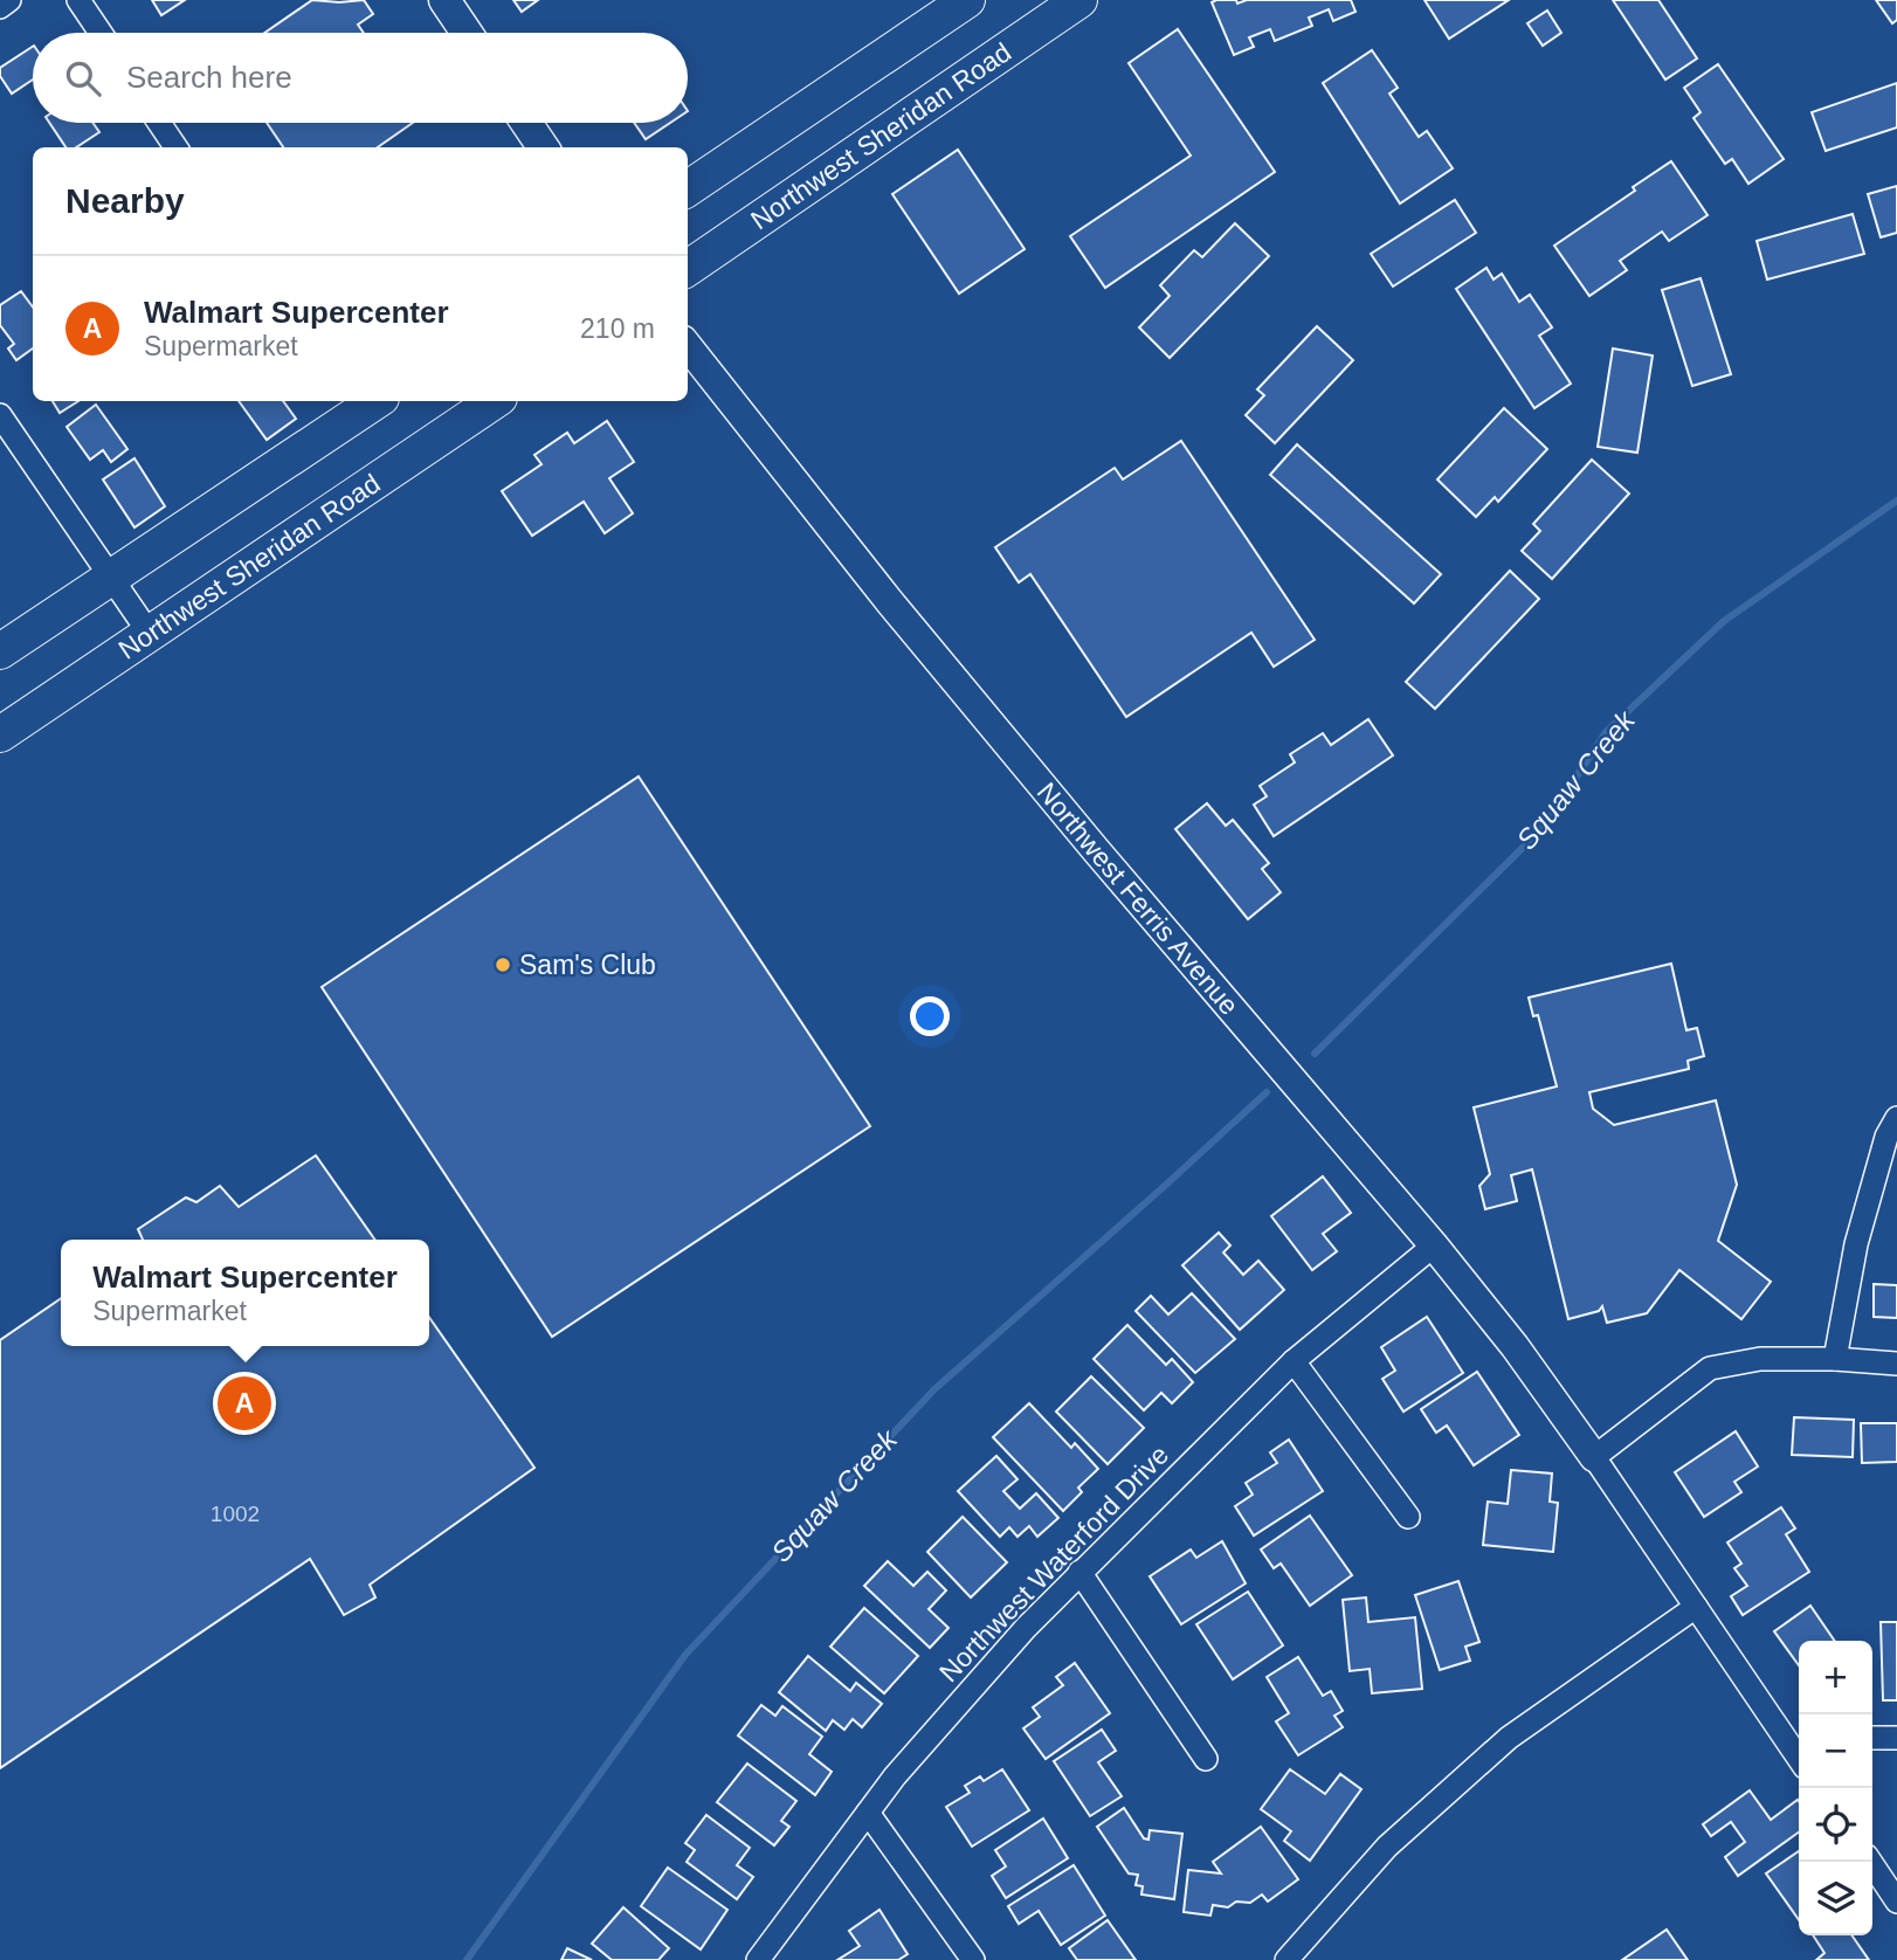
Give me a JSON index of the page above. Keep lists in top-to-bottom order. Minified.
{"streets":{"main road":["Northwest Sheridan Road"],"street":["Northwest Ferris Avenue","Northwest Waterford Drive"]},"crossings":[["Northwest Ferris Avenue","Northwest Waterford Drive"]],"water":["Squaw Creek"],"places":["Sam's Club"],"house_numbers":["1002"],"page":{"search":"Search here","heading":"Nearby","list":[{"mark":"A","name":"Walmart Supercenter","note":"Supermarket","value":"210 m"}],"popup":["Walmart Supercenter","Supermarket"],"pins":"A","map_buttons":["+","−"]}}
